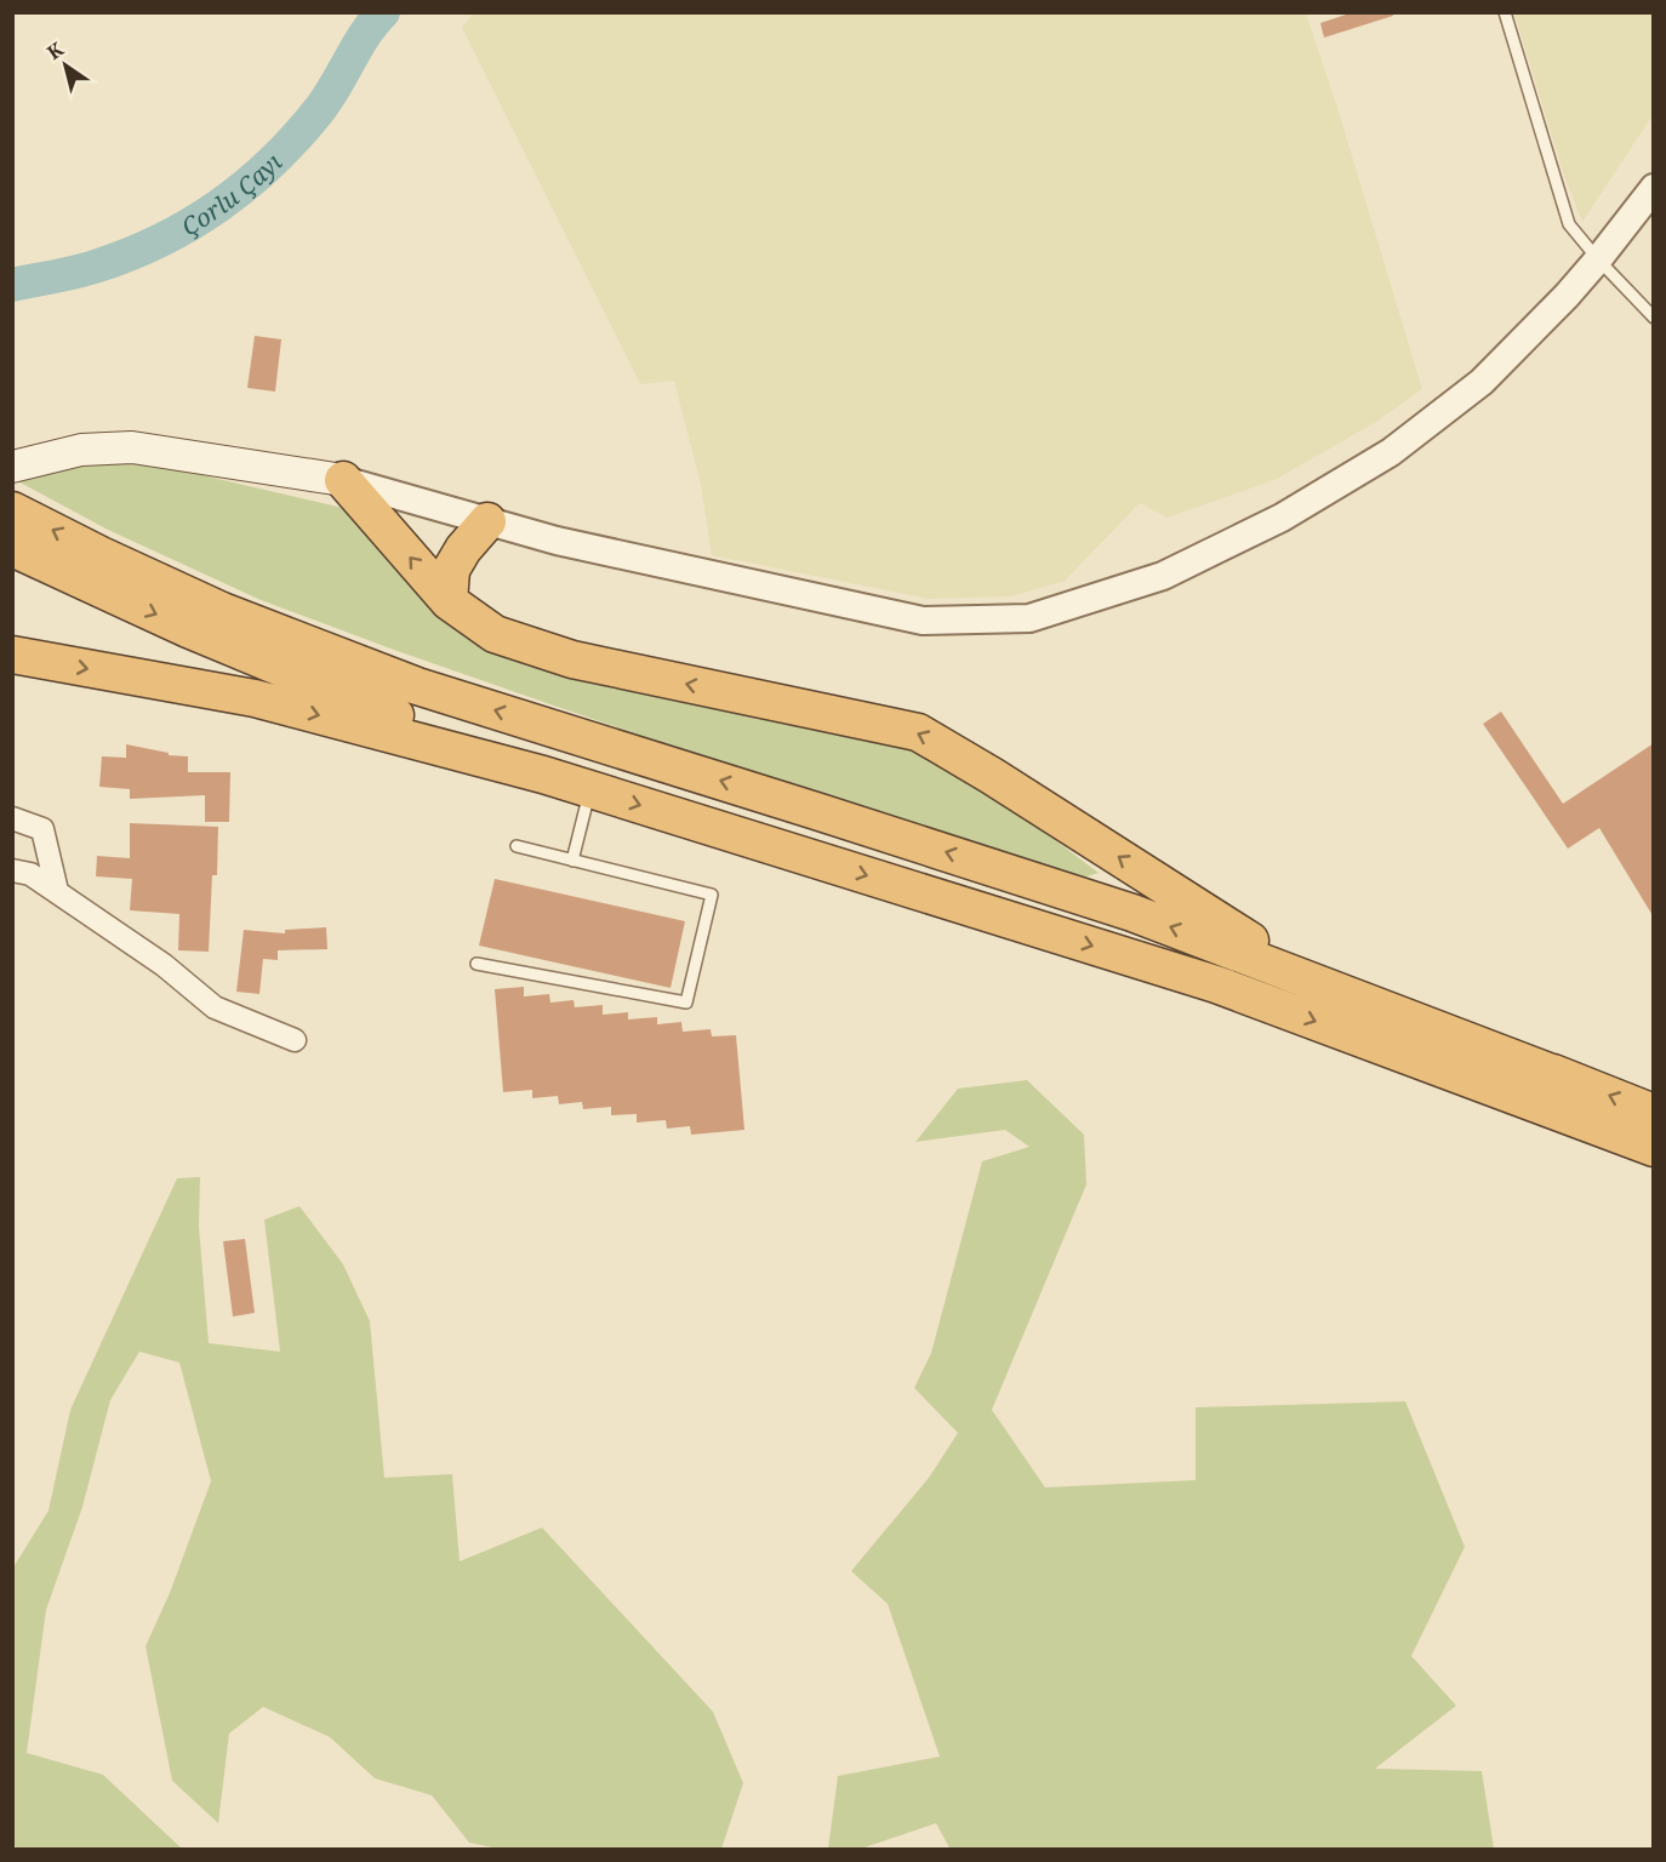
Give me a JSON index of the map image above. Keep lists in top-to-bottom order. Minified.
{"water":["Çorlu Çayı"],"north":"top left"}
